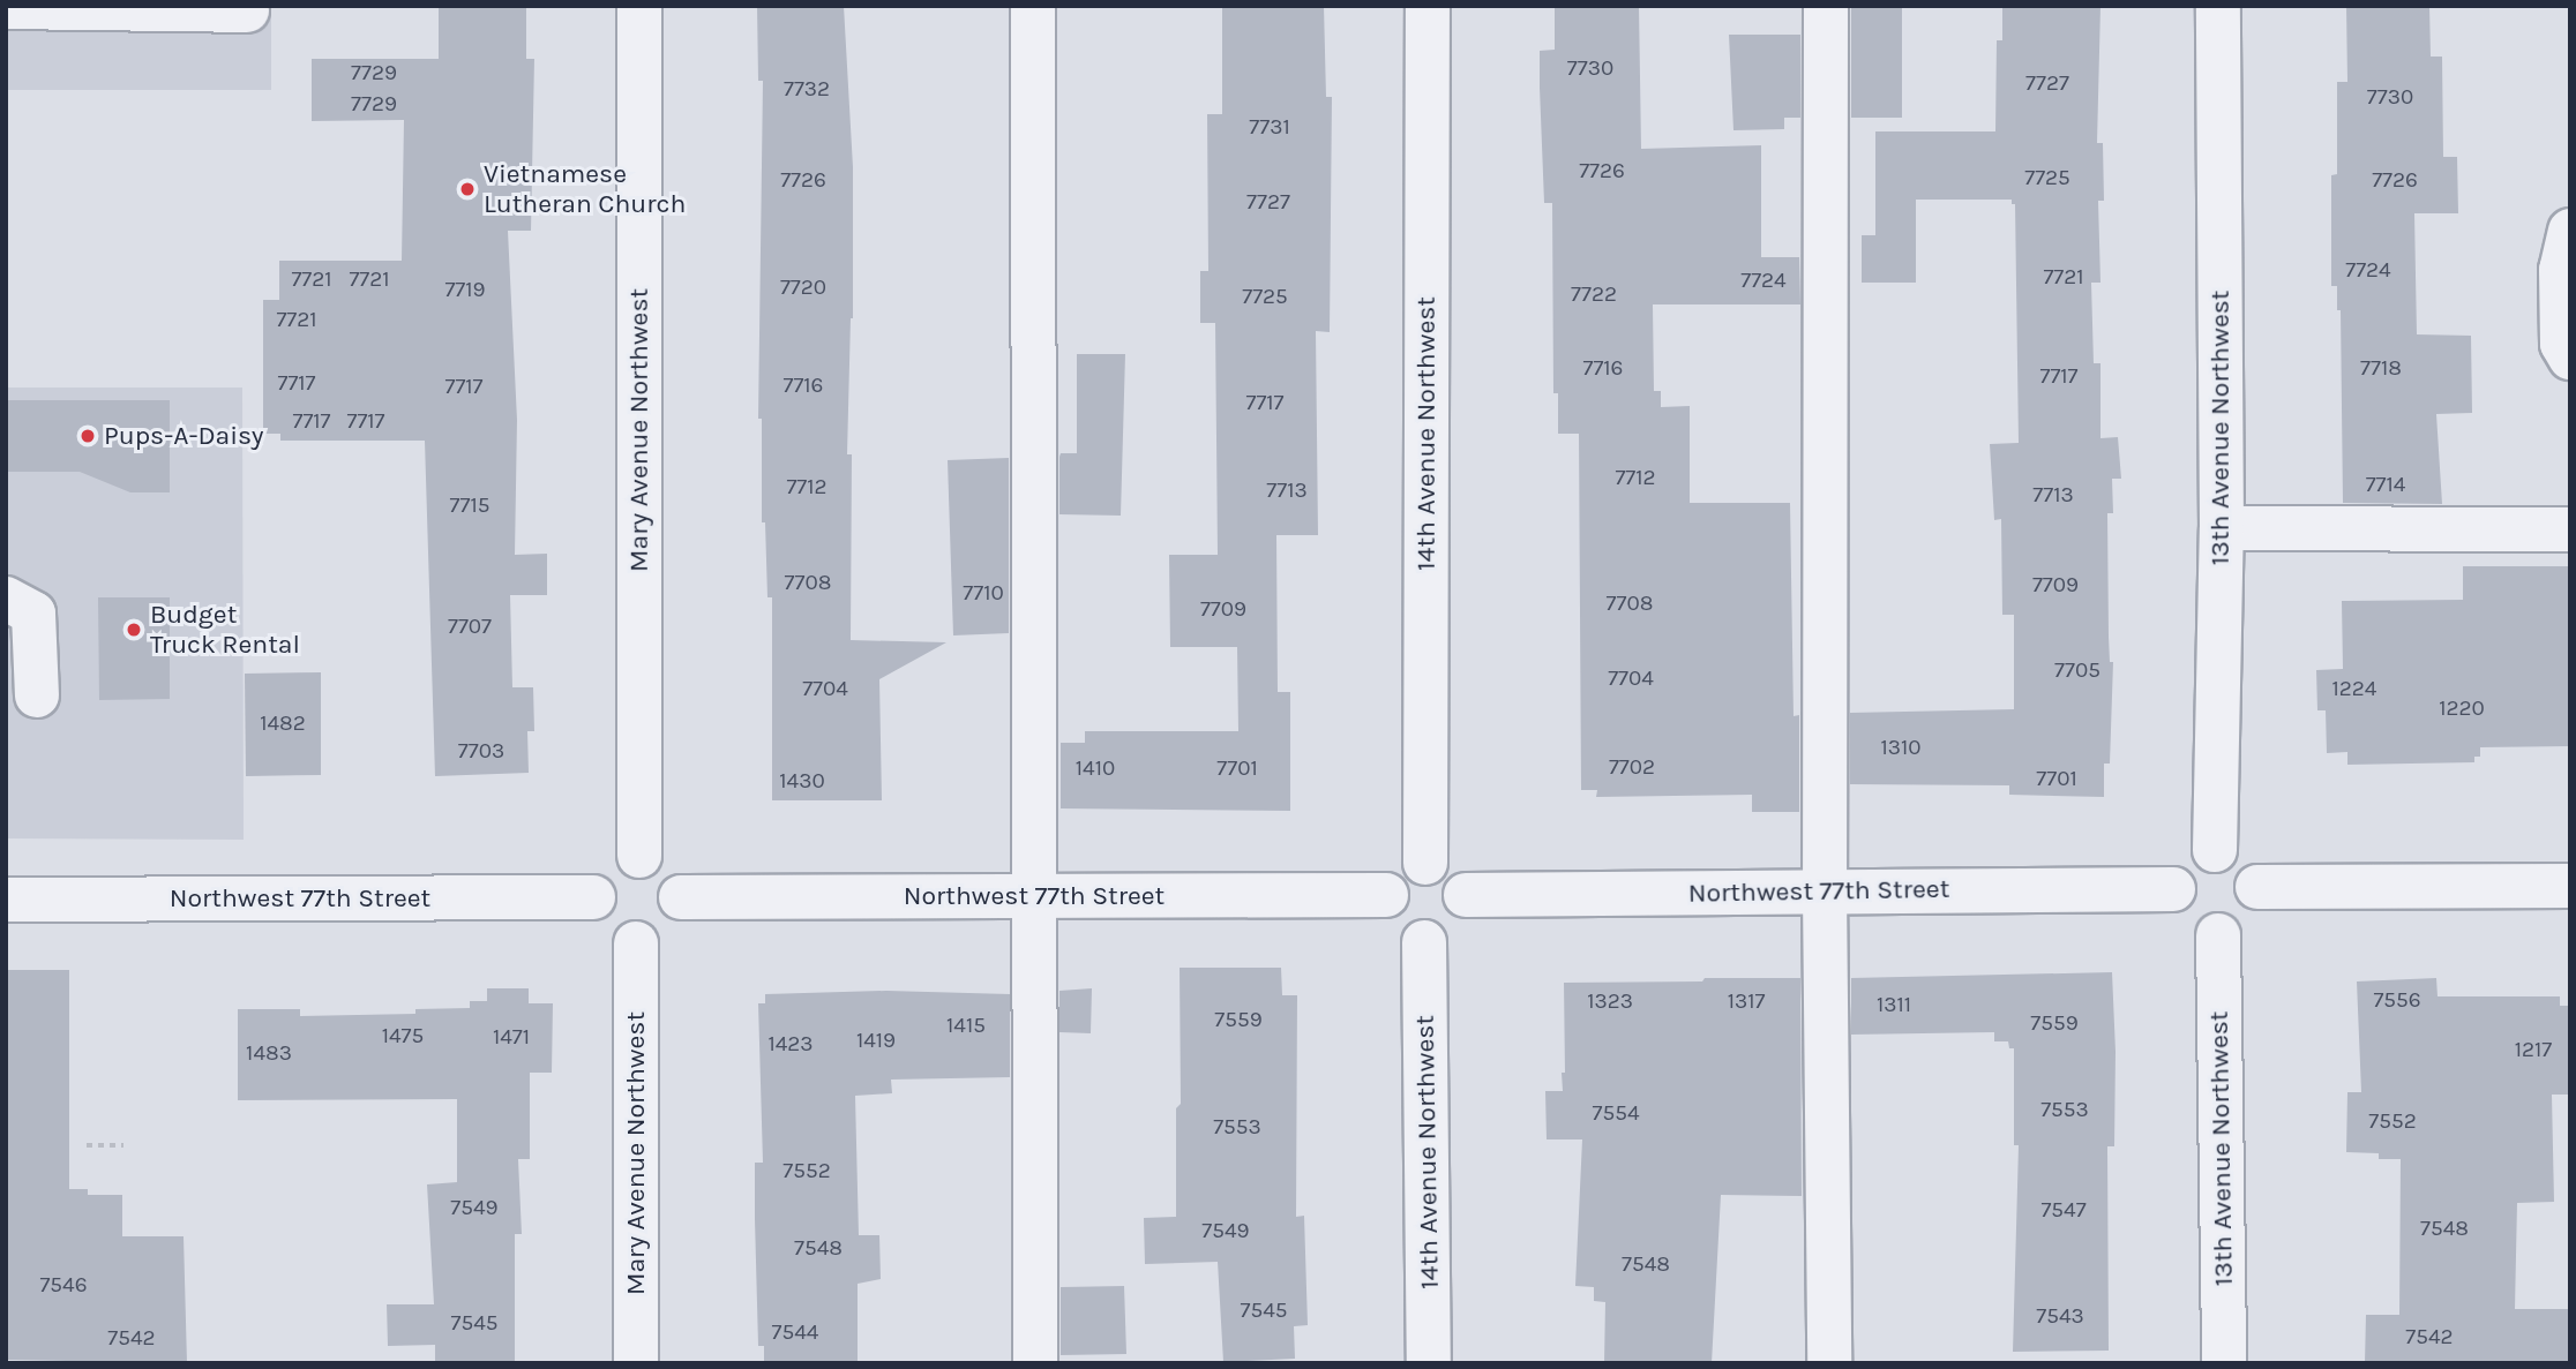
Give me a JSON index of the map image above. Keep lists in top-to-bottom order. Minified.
{"streets":{"street":["13th Avenue Northwest","Mary Avenue Northwest","14th Avenue Northwest","Northwest 77th Street"]},"crossings":[["13th Avenue Northwest","Northwest 77th Street"],["Mary Avenue Northwest","Northwest 77th Street"],["14th Avenue Northwest","Northwest 77th Street"]],"places":["Vietnamese Lutheran Church","Pups-A-Daisy","Budget Truck Rental"],"house_numbers":["7730","7729","7727","7732","7730","7729","7731","7726","7725","7726","7726","7727","7724","7721","7721","7721","7724","7720","7719","7722","7725","7721","7716","7718","7717","7717","7716","7717","7717","7717","7717","7712","7714","7712","7713","7713","7715","7708","7709","7710","7708","7709","7707","7705","7704","7704","1224","1220","1482","1310","7703","7702","1410","7701","7701","1430","7556","1323","1317","1311","7559","7559","1415","1475","1471","1419","1423","1217","1483","7553","7554","7552","7553","7552","7549","7547","7548","7549","7548","7548","7546","7545","7543","7545","7544","7542","7542"]}
